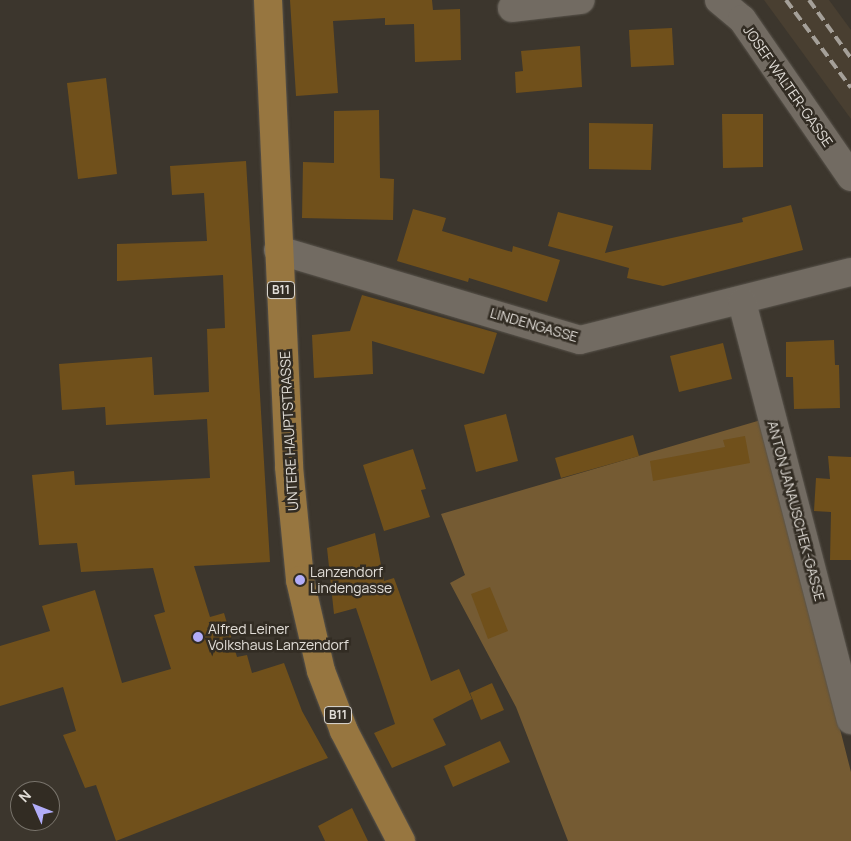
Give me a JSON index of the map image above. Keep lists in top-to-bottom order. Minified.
{"streets":{"main road":["B11","UNTERE HAUPTSTRASSE"],"street":["JOSEF WALTER-GASSE","LINDENGASSE","ANTON JANAUSCHEK-GASSE"]},"crossings":[["LINDENGASSE","UNTERE HAUPTSTRASSE"],["LINDENGASSE","ANTON JANAUSCHEK-GASSE"]],"places":["Lanzendorf Lindengasse","Alfred Leiner Volkshaus Lanzendorf"],"north":"top left"}
